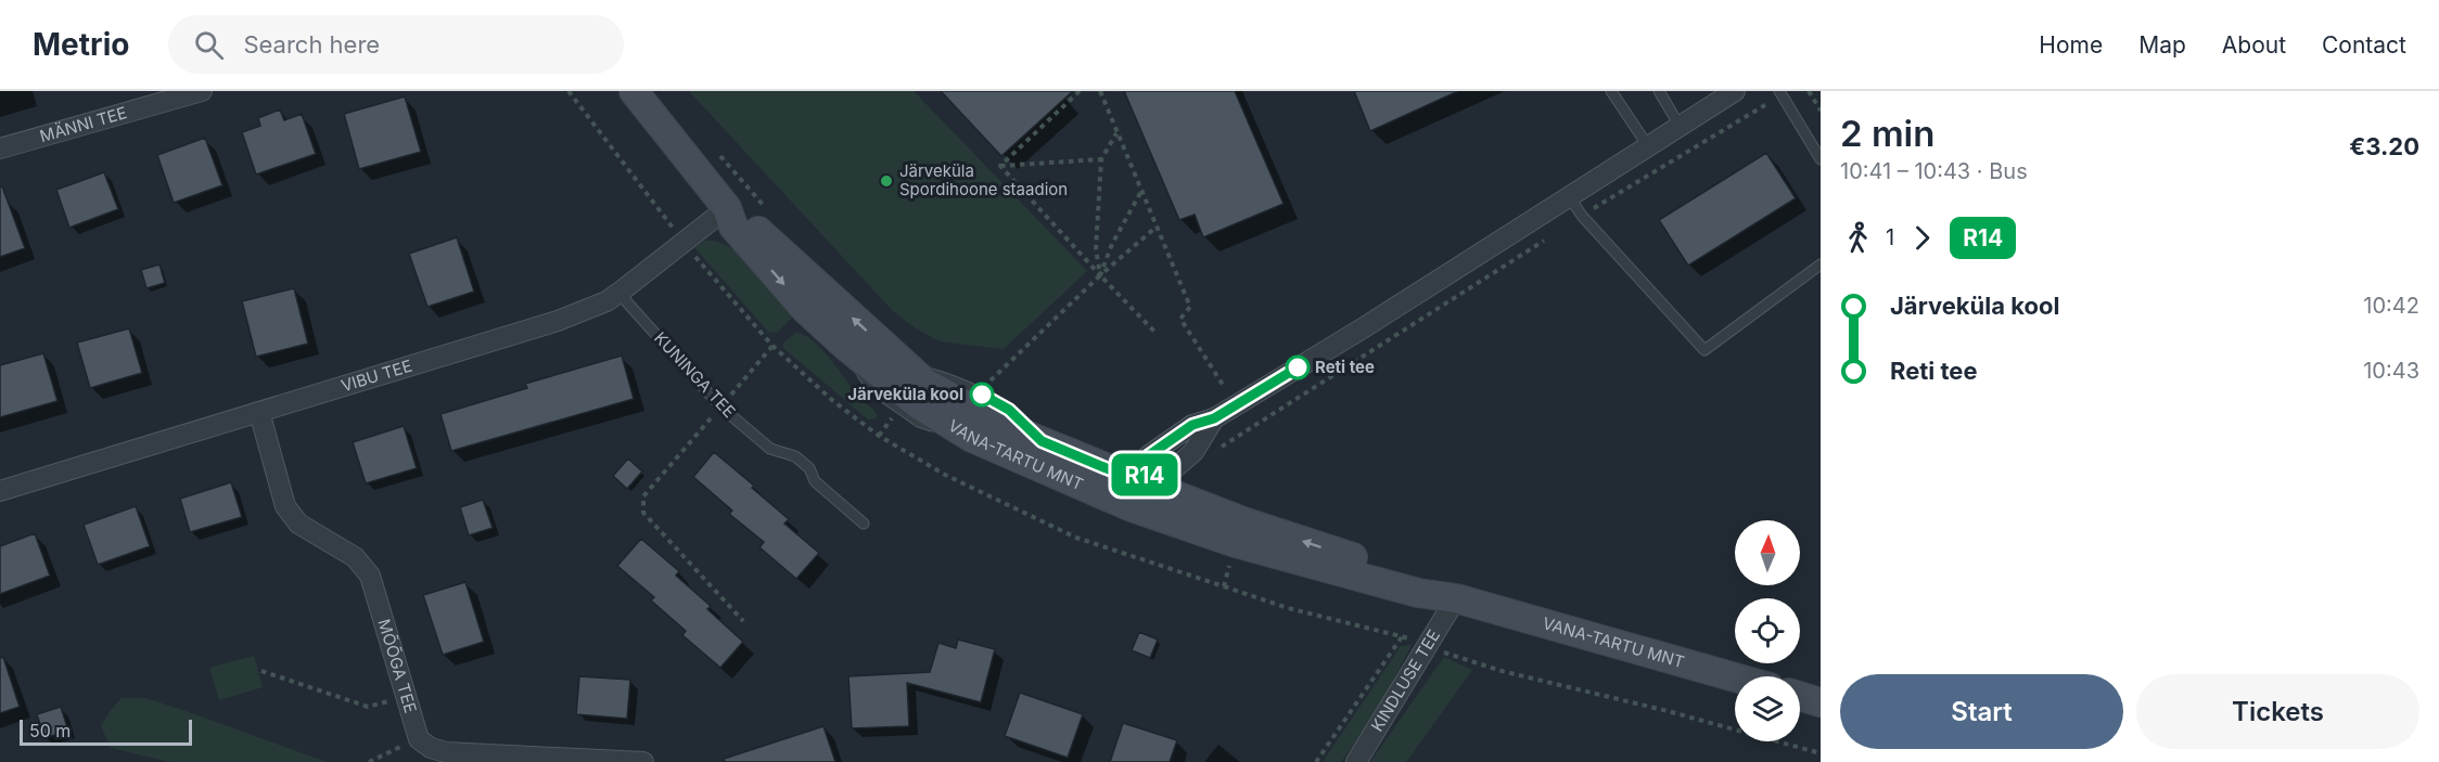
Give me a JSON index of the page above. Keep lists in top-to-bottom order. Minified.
{"streets":{"street":["MÄNNI TEE","VIBU TEE","VANA-TARTU MNT","MÕÕGA TEE","KINDLUSE TEE"],"lane":["KUNINGA TEE"]},"crossings":[["VIBU TEE","KUNINGA TEE"],["VIBU TEE","VANA-TARTU MNT"],["VIBU TEE","MÕÕGA TEE"],["VANA-TARTU MNT","KINDLUSE TEE"]],"places":["Järveküla Spordihoone staadion","Reti tee","Järveküla kool"],"lines":["bus line R14"],"scale_bar":"50 m","north":"top","page":{"header":"Metrio","search":"Search here","nav":["Home","Map","About","Contact"],"on_map":"R14","heading":["2 min","10:41 – 10:43 · Bus","€3.20"],"legs":["1","R14"],"list":[{"name":"Järveküla kool","value":"10:42"},{"name":"Reti tee","value":"10:43"}],"buttons":["Start","Tickets"],"scale":"50 m"}}
